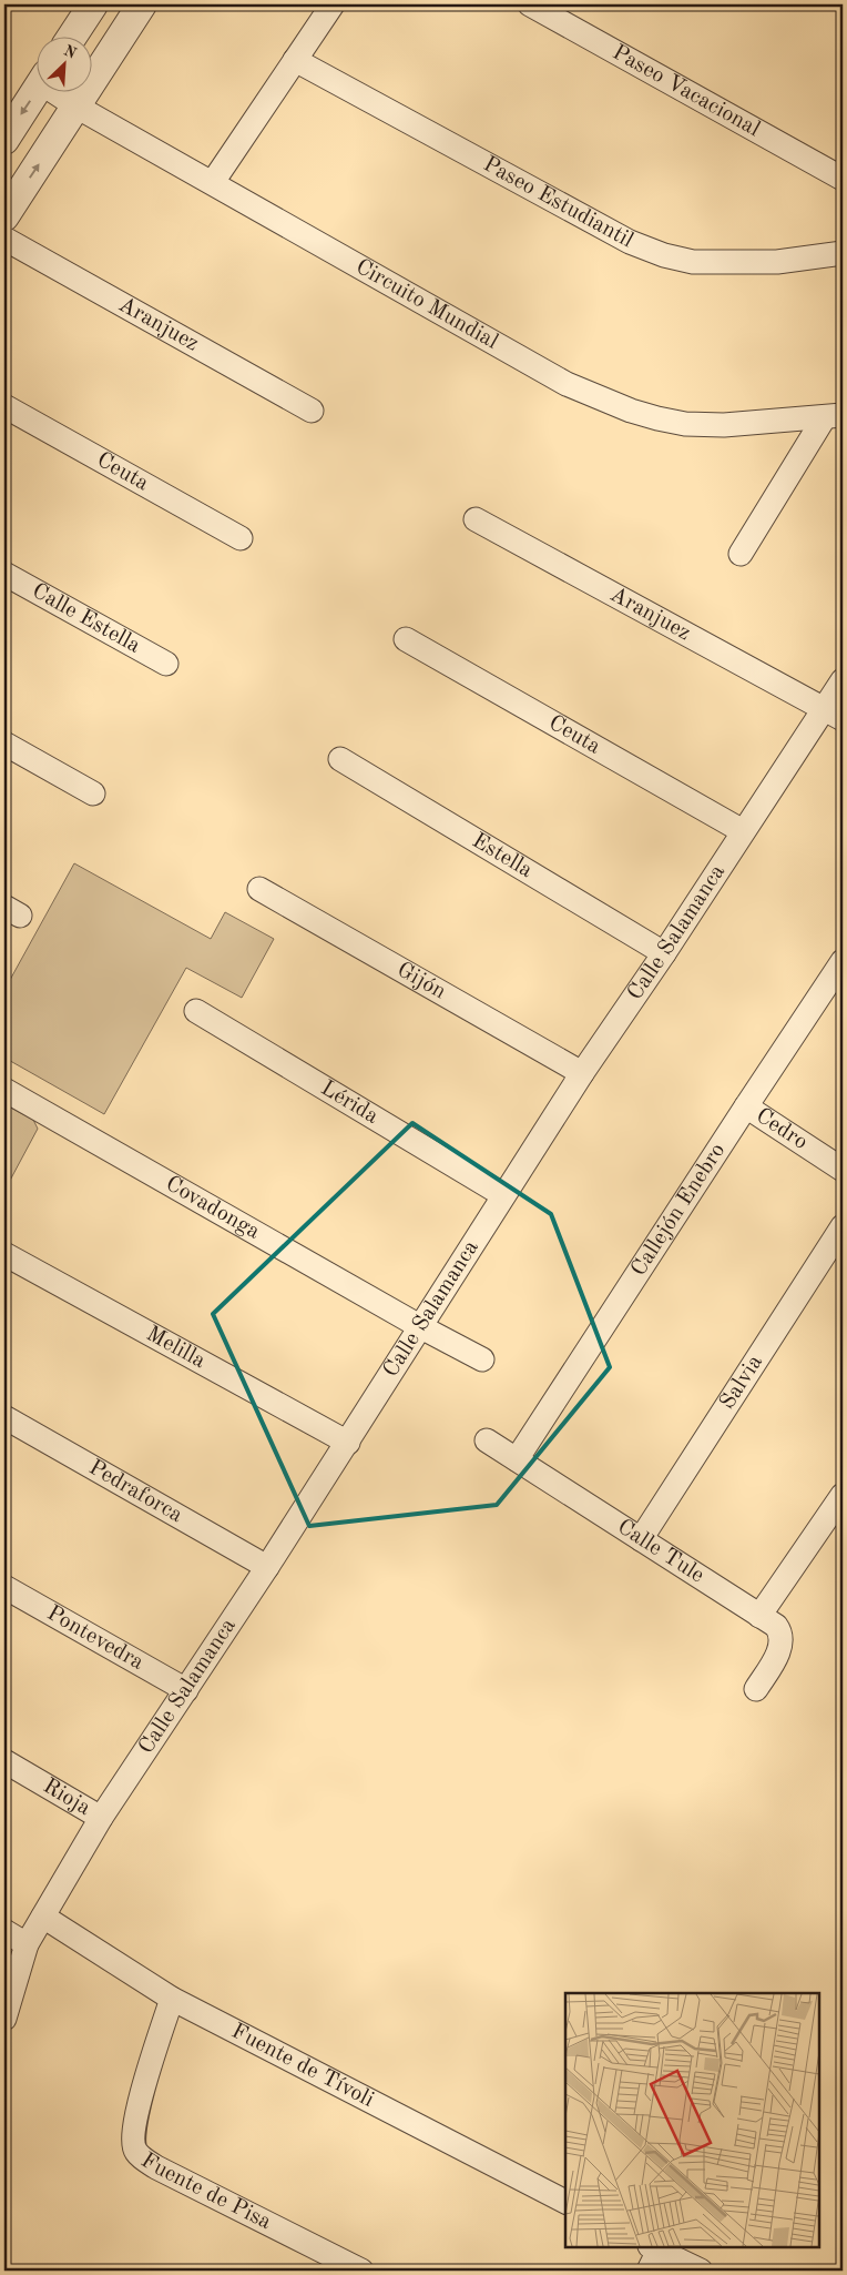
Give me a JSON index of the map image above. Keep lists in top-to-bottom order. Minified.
{"streets":{"street":["Paseo Vacacional","Paseo Estudiantil","Circuito Mundial","Aranjuez","Ceuta","Calle Estella","Estella","Calle Salamanca","Gijón","Lérida","Cedro","Covadonga","Callejón Enebro","Melilla","Salvia","Pedraforca","Calle Tule","Pontevedra","Rioja","Fuente de Tívoli","Fuente de Pisa"]},"crossings":[["Aranjuez","Calle Salamanca"],["Ceuta","Calle Salamanca"],["Estella","Calle Salamanca"],["Calle Salamanca","Gijón"],["Calle Salamanca","Lérida"],["Calle Salamanca","Covadonga"],["Calle Salamanca","Melilla"],["Calle Salamanca","Pedraforca"],["Calle Salamanca","Pontevedra"],["Calle Salamanca","Rioja"],["Calle Salamanca","Fuente de Tívoli"],["Cedro","Callejón Enebro"],["Callejón Enebro","Calle Tule"],["Salvia","Calle Tule"],["Fuente de Tívoli","Fuente de Pisa"]],"north":"top right"}
